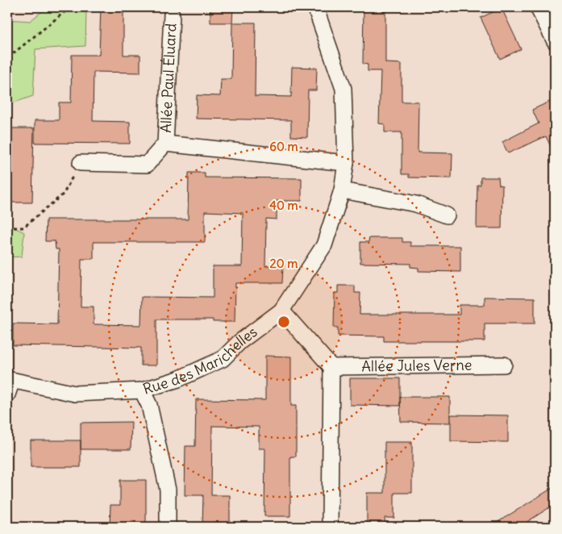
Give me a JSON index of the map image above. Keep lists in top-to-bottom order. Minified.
{"streets":{"street":["Allée Paul Éluard","Rue des Marichelles","Allée Jules Verne"]},"crossings":[["Allée Paul Éluard","Rue des Marichelles"]],"rings":["60 m","40 m","20 m"]}
